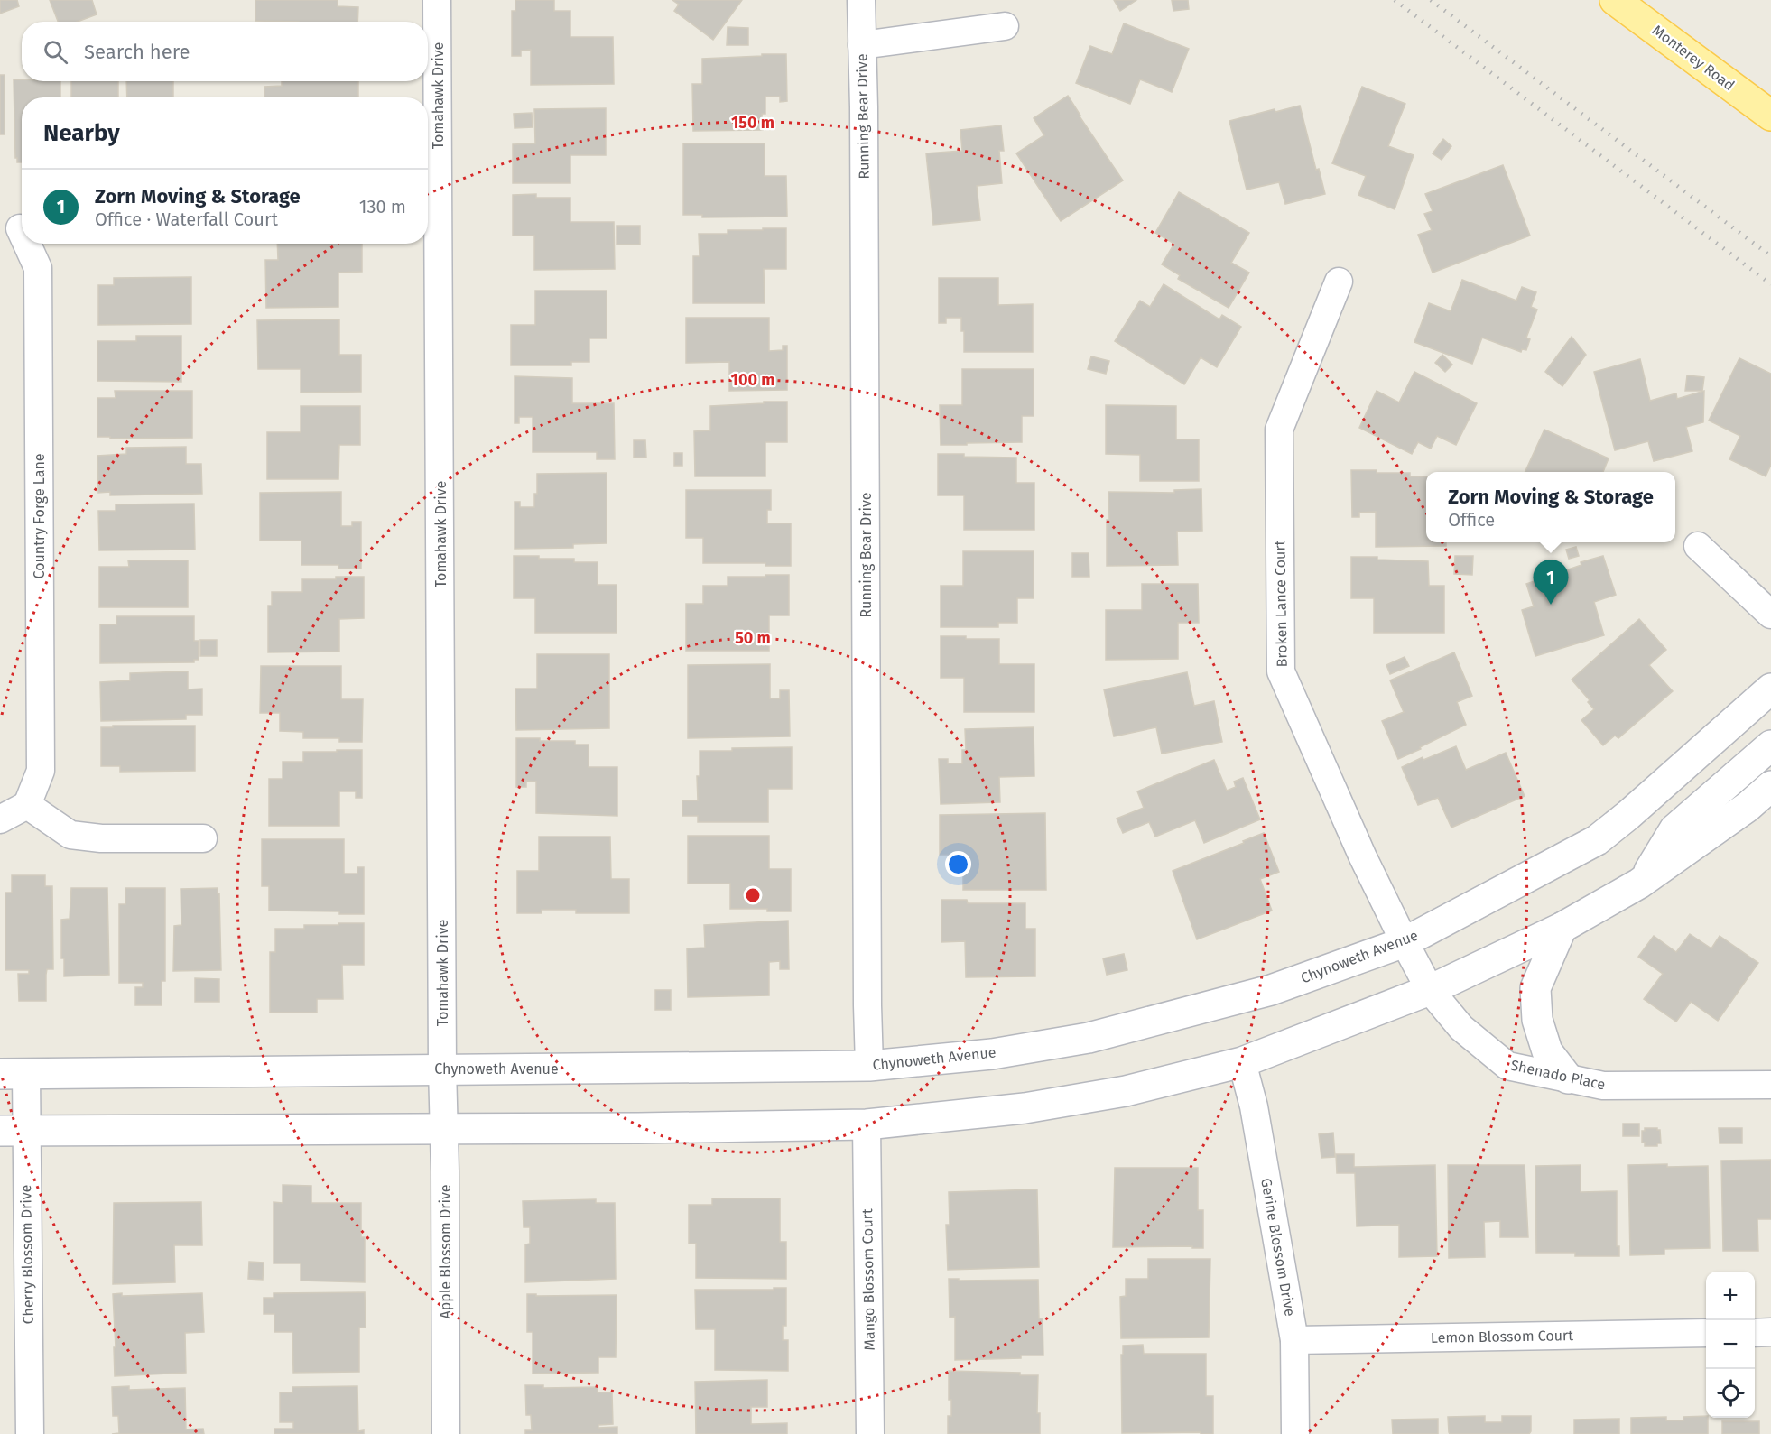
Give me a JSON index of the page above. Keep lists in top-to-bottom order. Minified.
{"streets":{"main road":["Monterey Road"],"street":["Tomahawk Drive","Running Bear Drive","Country Forge Lane","Broken Lance Court","Chynoweth Avenue","Shenado Place","Gerine Blossom Drive","Apple Blossom Drive","Cherry Blossom Drive","Mango Blossom Court","Lemon Blossom Court"]},"crossings":[["Tomahawk Drive","Chynoweth Avenue"],["Tomahawk Drive","Apple Blossom Drive"],["Running Bear Drive","Chynoweth Avenue"],["Broken Lance Court","Chynoweth Avenue"],["Broken Lance Court","Shenado Place"],["Chynoweth Avenue","Shenado Place"],["Chynoweth Avenue","Apple Blossom Drive"],["Chynoweth Avenue","Cherry Blossom Drive"],["Gerine Blossom Drive","Lemon Blossom Court"]],"page":{"search":"Search here","heading":"Nearby","list":[{"mark":"1","name":"Zorn Moving & Storage","note":"Office · Waterfall Court","value":"130 m"}],"popup":["Zorn Moving & Storage","Office"],"pins":"1","map_buttons":["+","−"]},"rings":["150 m","100 m","50 m"]}
